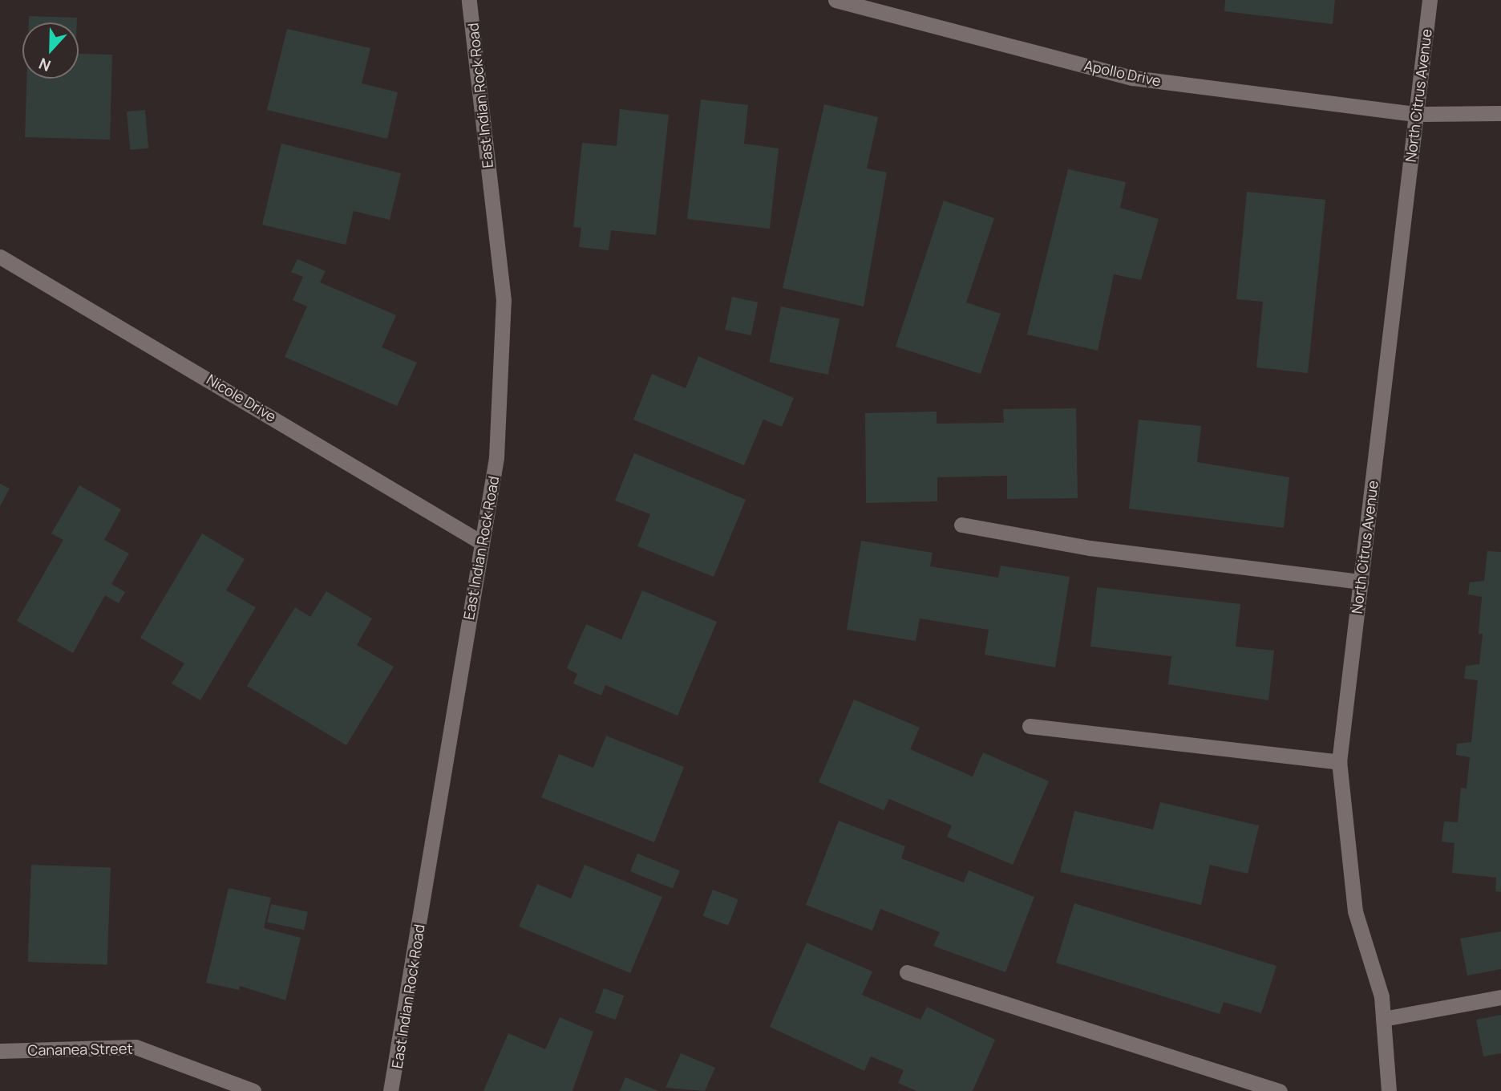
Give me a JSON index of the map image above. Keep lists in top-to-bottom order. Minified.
{"streets":{"street":["Apollo Drive","East Indian Rock Road","North Citrus Avenue","Nicole Drive","Cananea Street"]},"crossings":[["Apollo Drive","North Citrus Avenue"],["East Indian Rock Road","Nicole Drive"]],"north":"bottom"}
